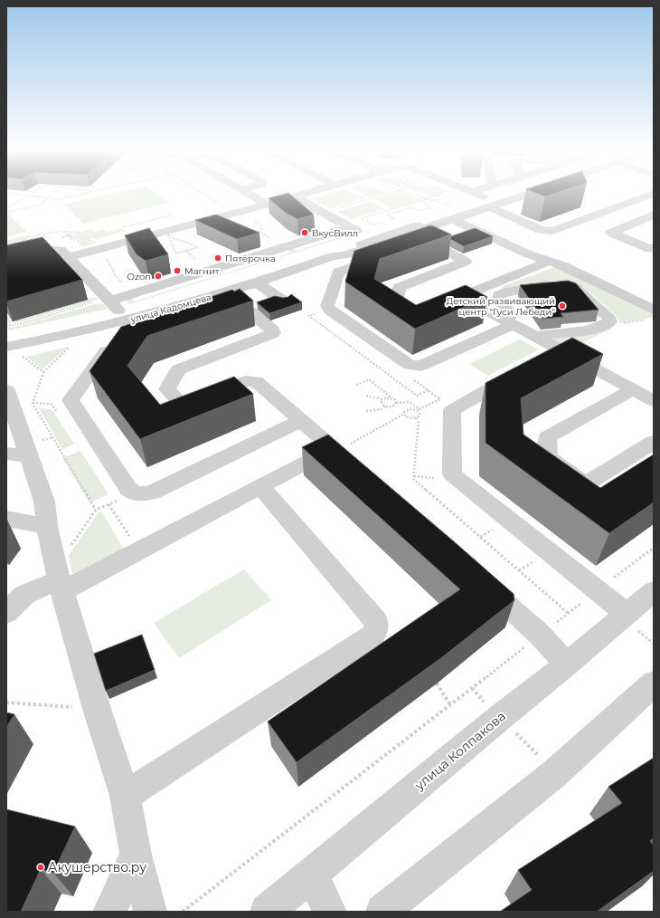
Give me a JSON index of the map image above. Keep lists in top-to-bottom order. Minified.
{"streets":{"street":["улица Кадомцева","улица Колпакова"]},"places":["ВкусВилл","Пятёрочка","Магнит","Ozon","Детский развивающий центр \"Гуси Лебеди\"","Акушерство.ру"]}
